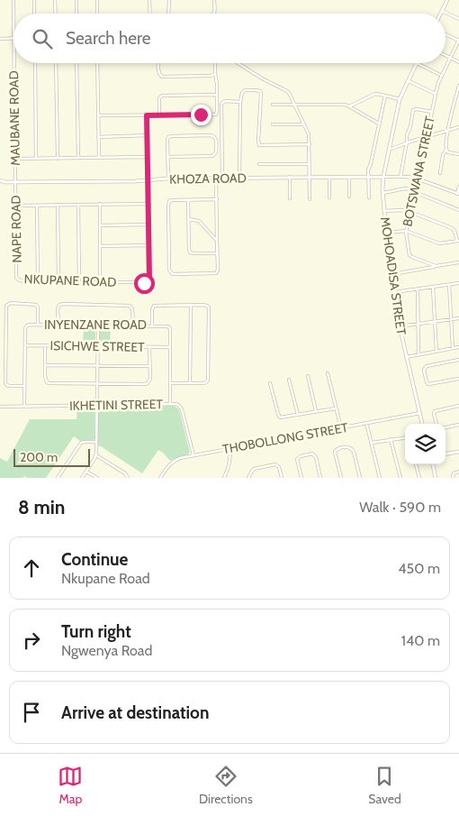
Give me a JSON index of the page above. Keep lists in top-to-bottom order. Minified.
{"streets":{"street":["MAUBANE ROAD","BOTSWANA STREET","KHOZA ROAD","NAPE ROAD","MOHOADISA STREET","NKUPANE ROAD","INYENZANE ROAD","ISICHWE STREET","IKHETINI STREET","THOBOLLONG STREET"]},"crossings":[["MAUBANE ROAD","KHOZA ROAD"],["MAUBANE ROAD","NAPE ROAD"],["KHOZA ROAD","NAPE ROAD"],["KHOZA ROAD","MOHOADISA STREET"],["KHOZA ROAD","NKUPANE ROAD"],["NAPE ROAD","NKUPANE ROAD"],["MOHOADISA STREET","THOBOLLONG STREET"],["INYENZANE ROAD","ISICHWE STREET"],["INYENZANE ROAD","IKHETINI STREET"],["IKHETINI STREET","THOBOLLONG STREET"]],"scale_bar":"200 m","page":{"search":"Search here","scale":"200 m","heading":["8 min","Walk · 590 m"],"list":[["Continue","Nkupane Road","450 m"],["Turn right","Ngwenya Road","140 m"],"Arrive at destination"],"nav":["Map","Directions","Saved"]}}
